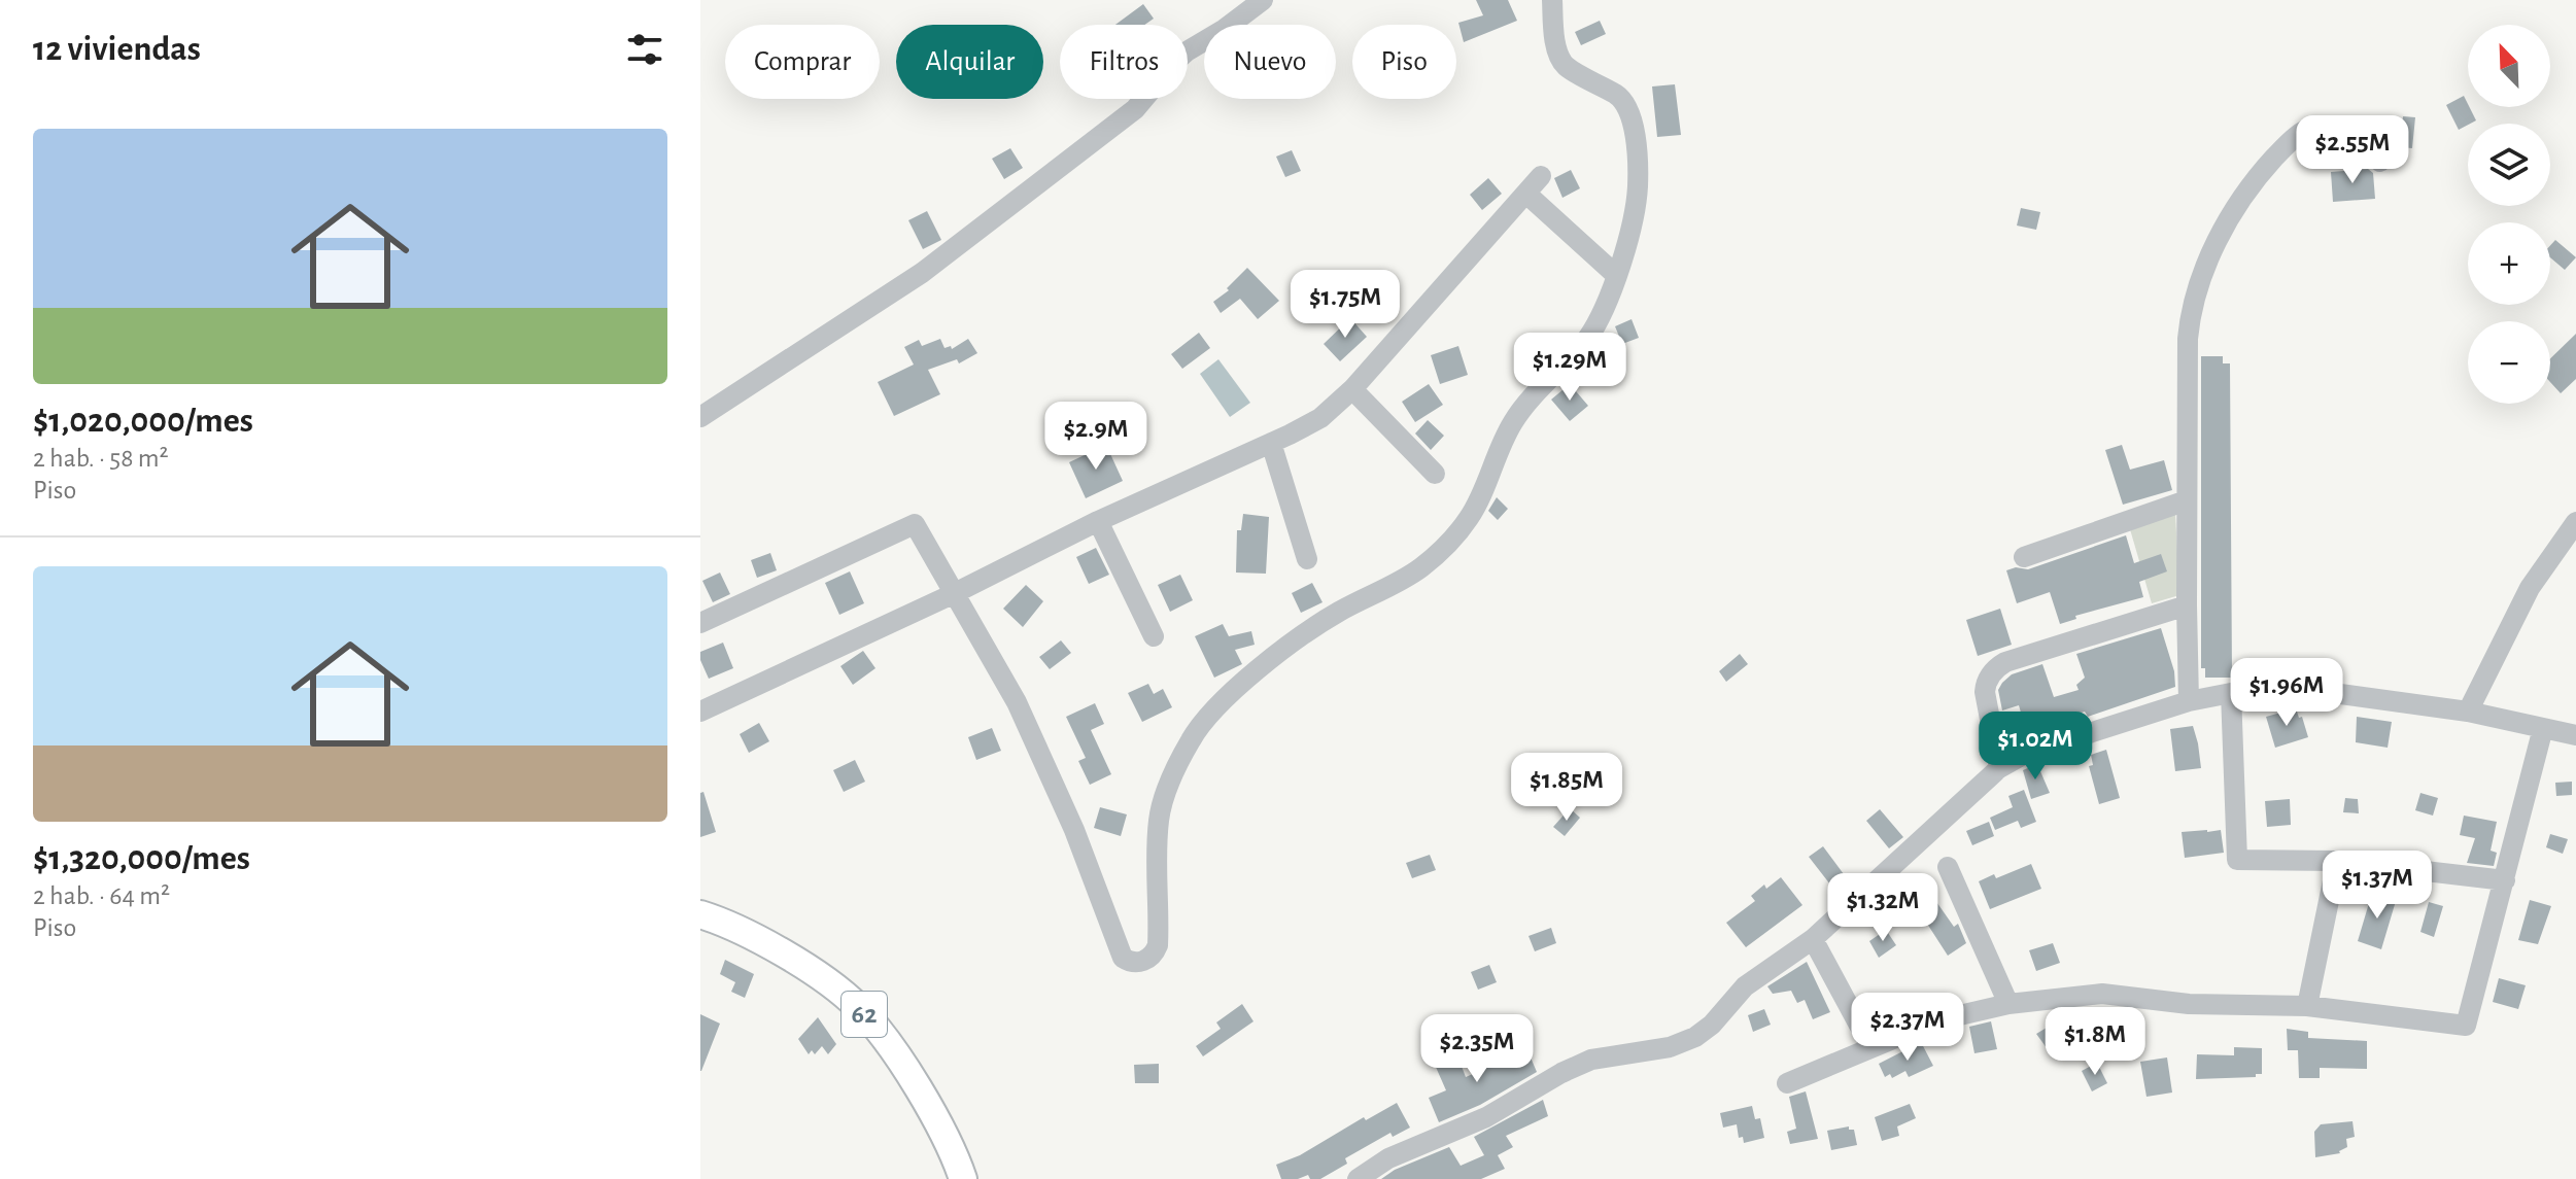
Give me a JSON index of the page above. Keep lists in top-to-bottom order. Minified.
{"streets":{"main road":["62"]},"north":"top left","page":{"heading":"12 viviendas","map_buttons":["+","−"],"chip":["Comprar","Alquilar","Filtros","Nuevo","Piso"],"list":[{"name":"$1,020,000/mes","note":"2 hab. · 58 m² · Piso"},{"name":"$1,320,000/mes","note":"2 hab. · 64 m² · Piso"}],"price":["$2.55M","$1.75M","$1.29M","$2.9M","$1.96M","$1.02M","$1.85M","$1.37M","$1.32M","$2.37M","$1.8M","$2.35M"]}}
